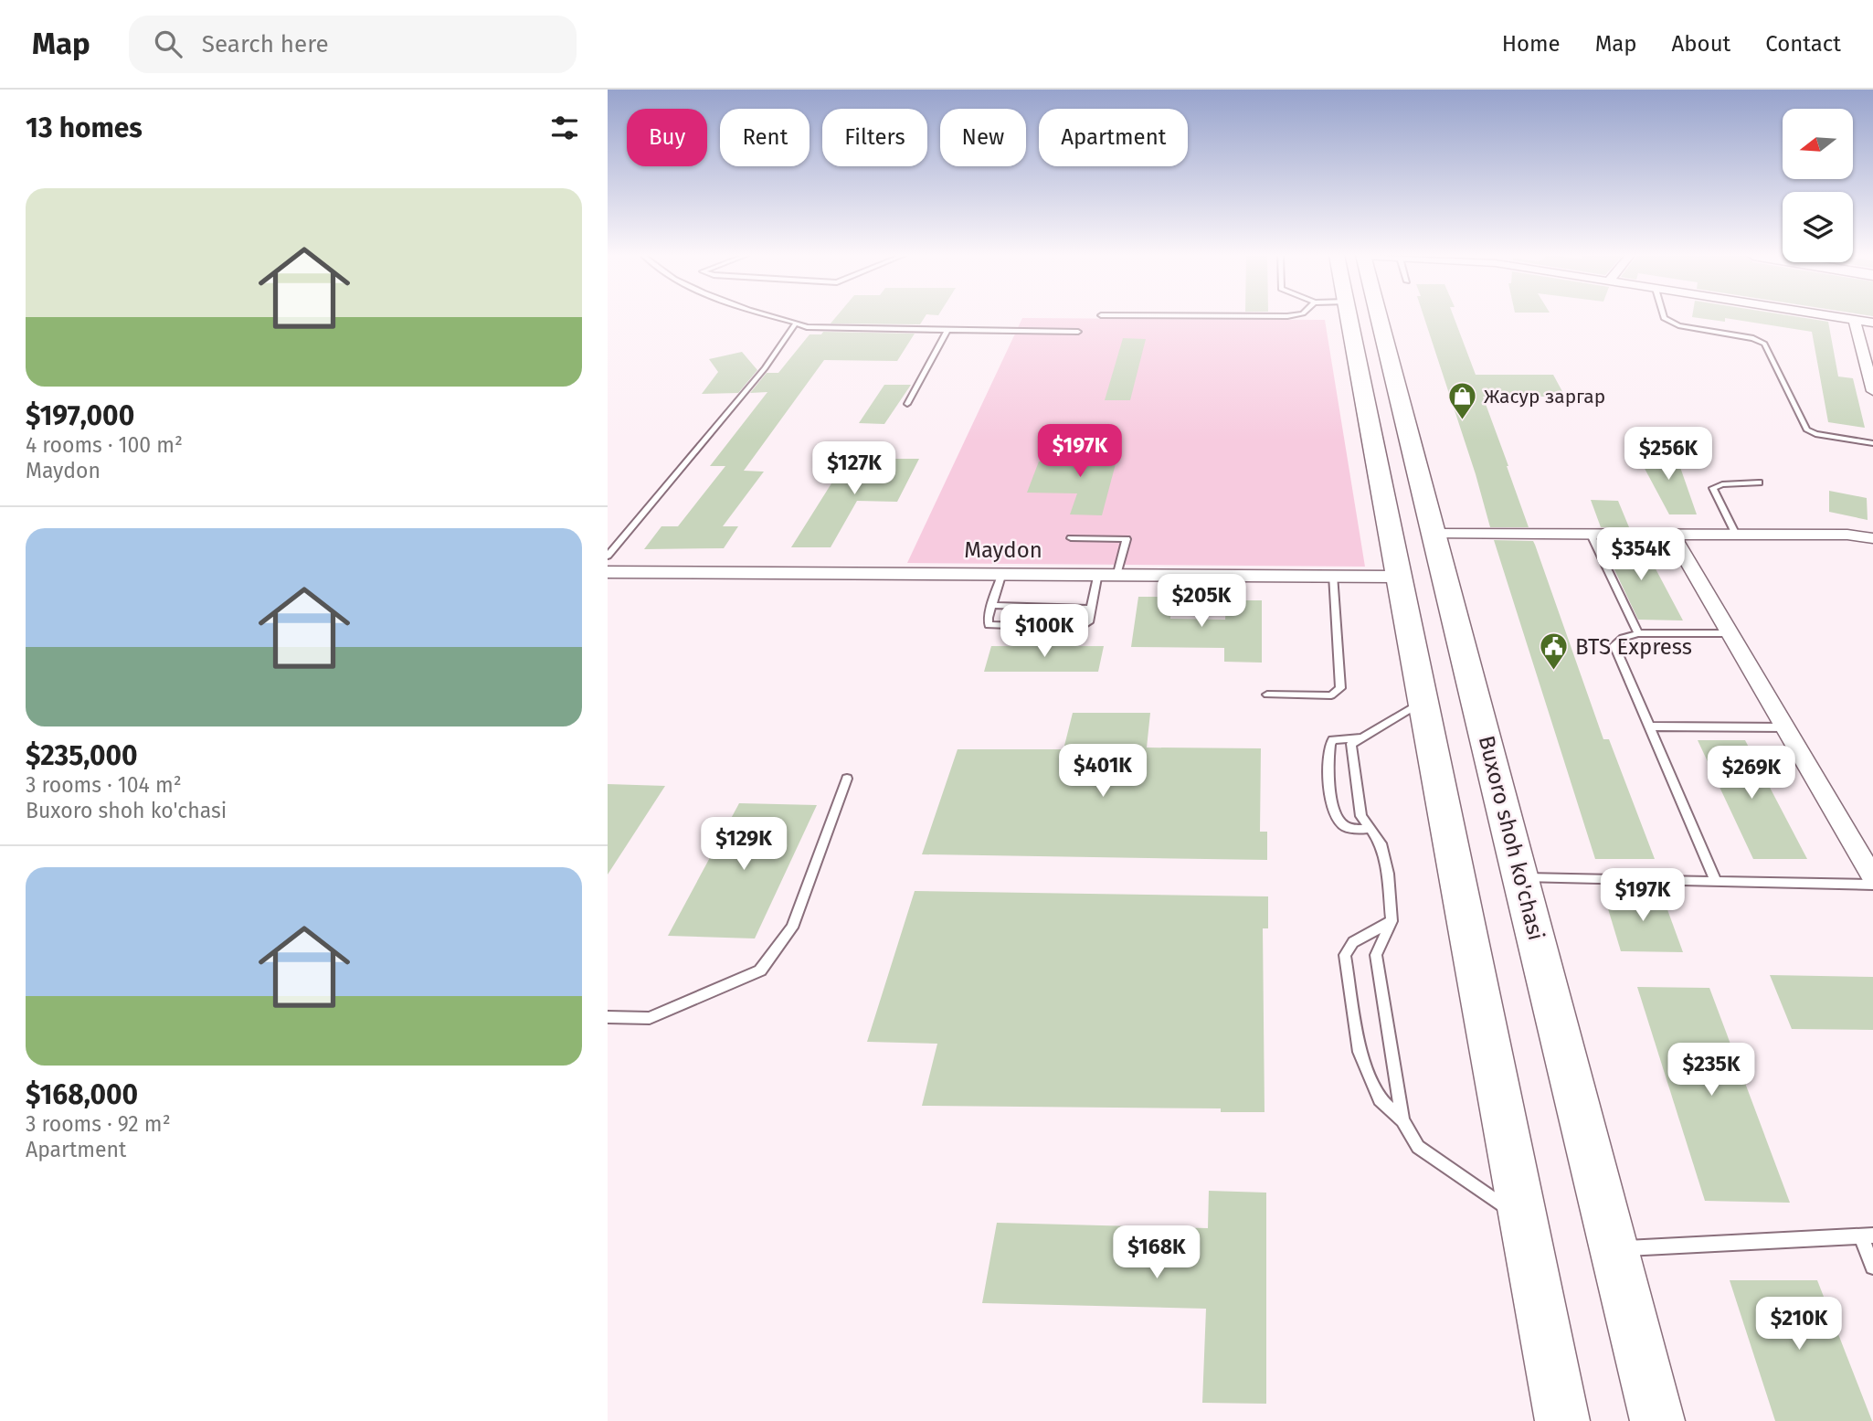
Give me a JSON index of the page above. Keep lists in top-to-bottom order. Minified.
{"streets":{"main road":["Buxoro shoh ko'chasi"],"street":["Maydon"]},"crossings":[["Maydon","Buxoro shoh ko'chasi"]],"places":{"shop":["Жасур заргар"],"public building":["BTS Express"]},"north":"left","page":{"header":"Map","search":"Search here","nav":["Home","Map","About","Contact"],"heading":"13 homes","chip":["Buy","Rent","Filters","New","Apartment"],"list":[{"name":"$197,000","note":"4 rooms · 100 m² · Maydon"},{"name":"$235,000","note":"3 rooms · 104 m² · Buxoro shoh ko'chasi"},{"name":"$168,000","note":"3 rooms · 92 m² · Apartment"}],"price":["$197K","$256K","$127K","$354K","$205K","$100K","$401K","$269K","$129K","$197K","$235K","$168K","$210K"]}}
